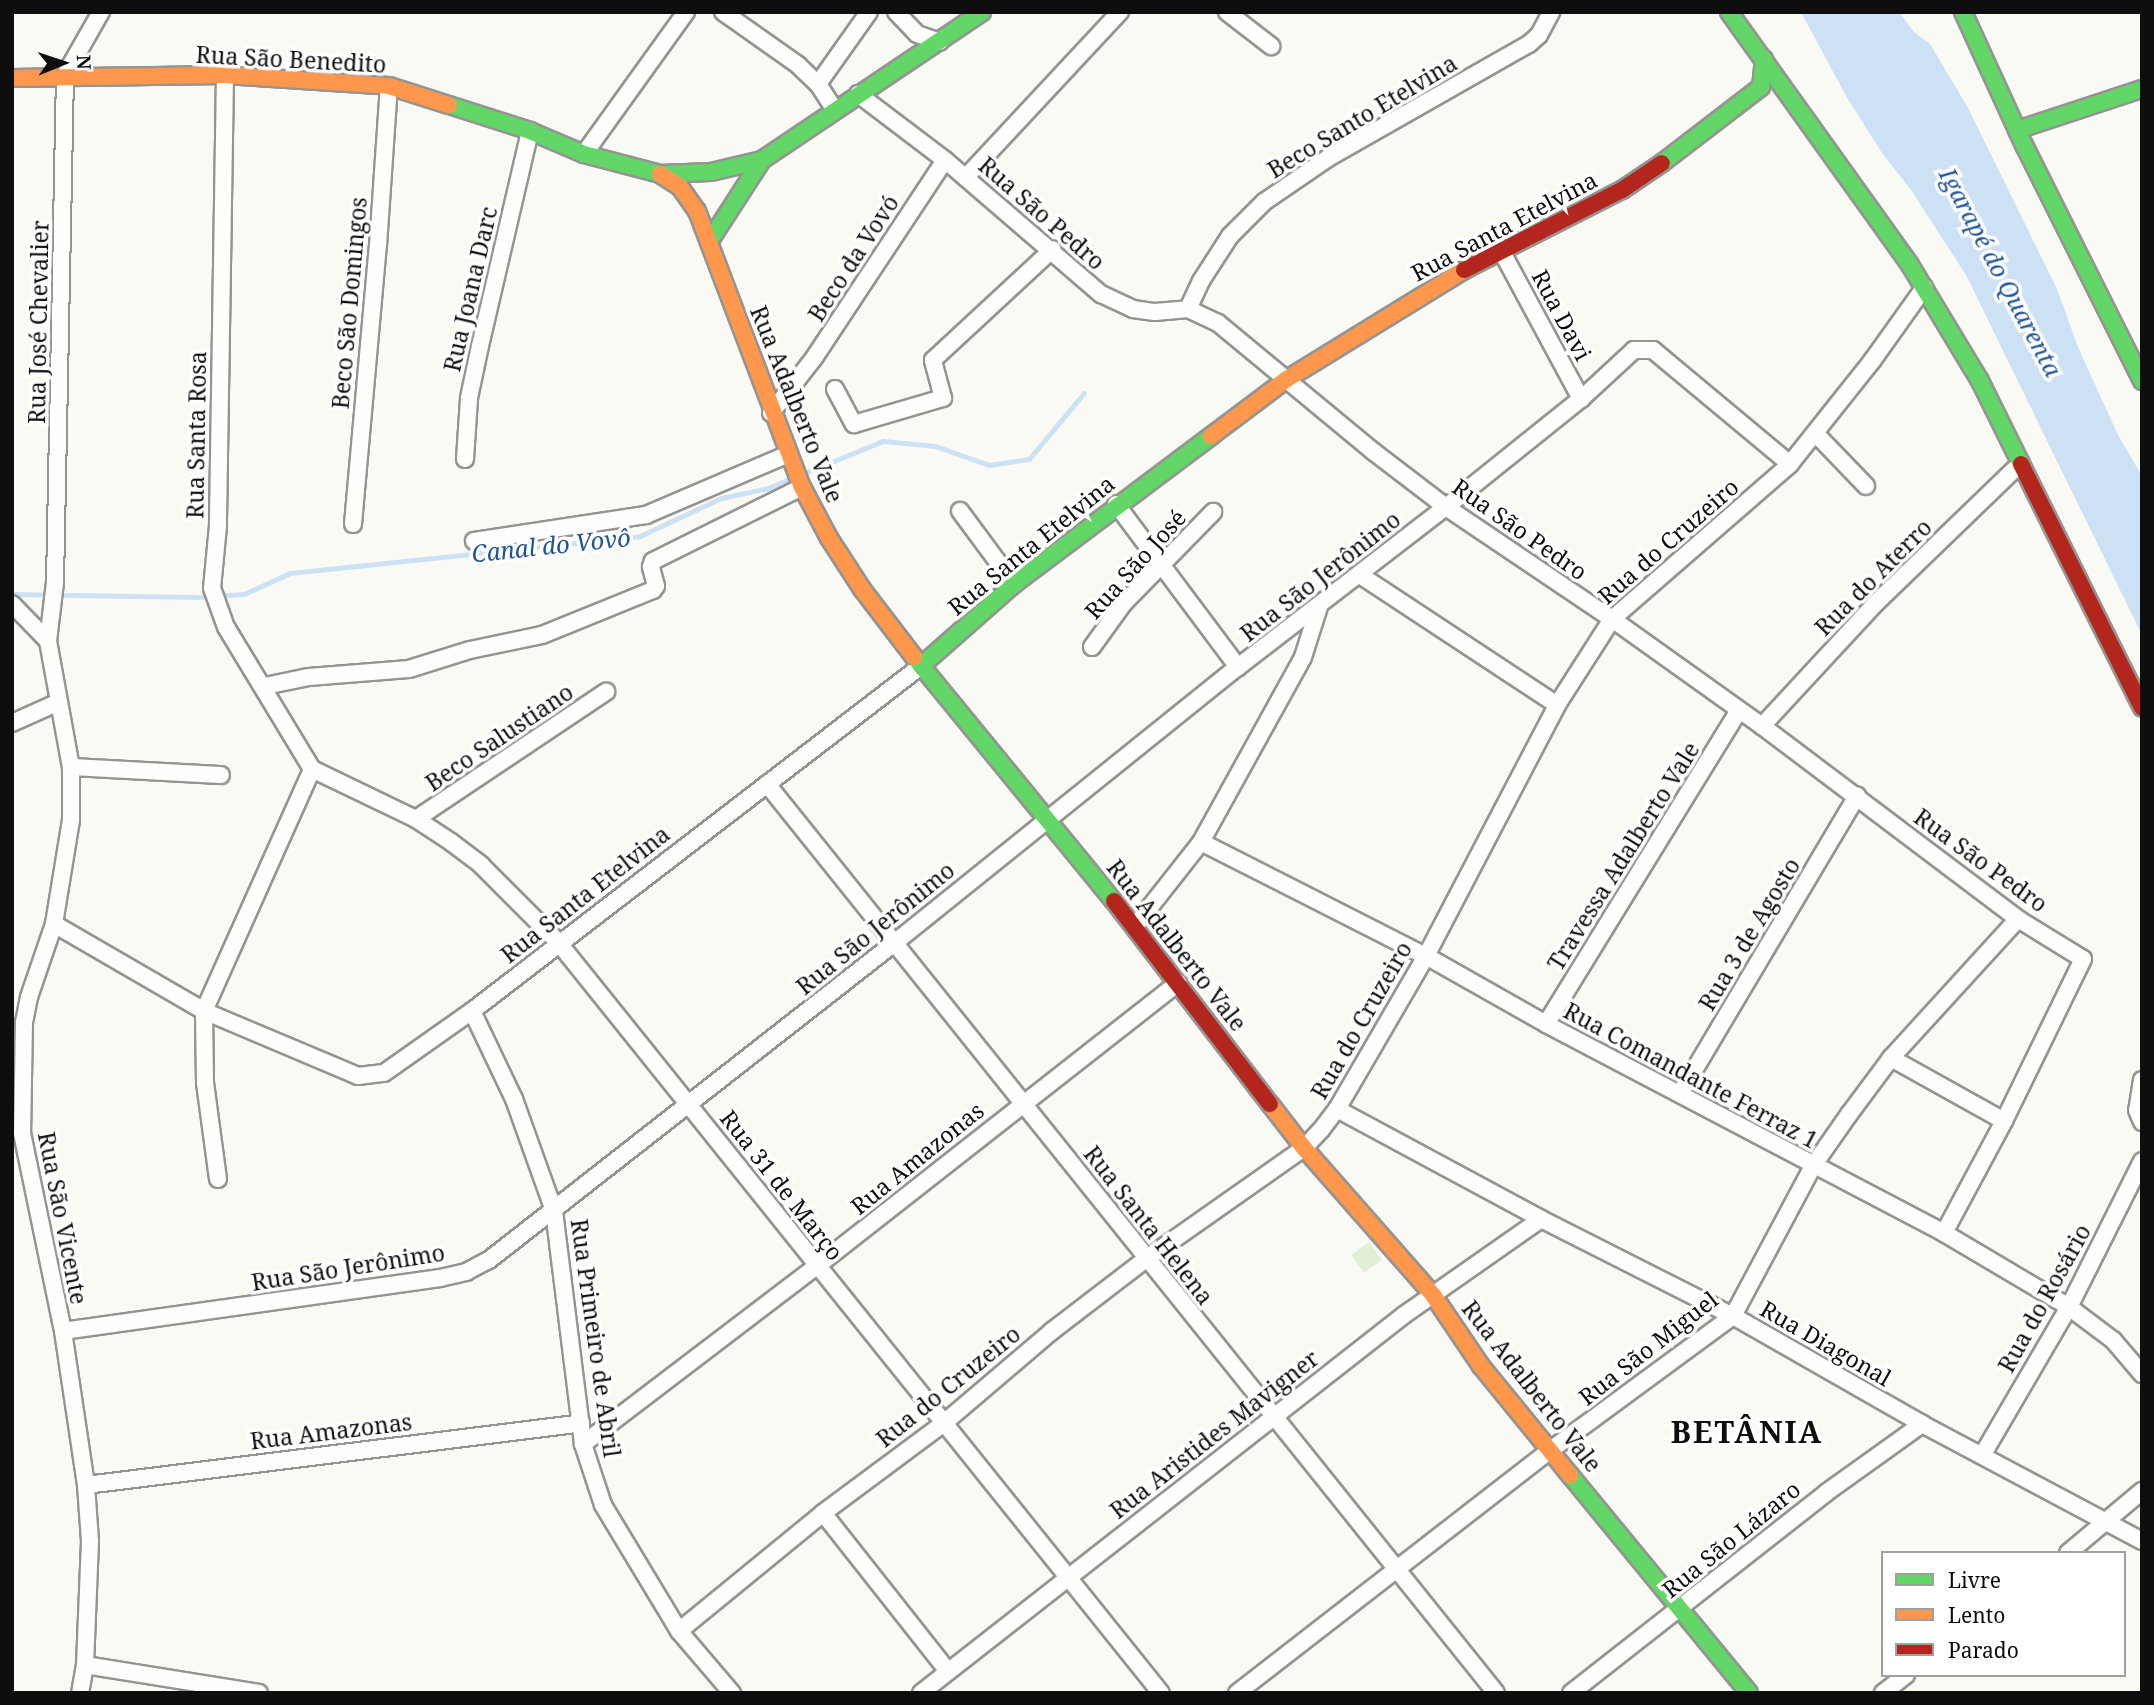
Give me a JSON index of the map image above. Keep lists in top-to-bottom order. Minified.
{"streets":{"street":["Rua São Benedito","Beco Santo Etelvina","Rua São Pedro","Rua Santa Etelvina","Beco da Vovó","Rua Joana Darc","Beco São Domingos","Rua Davi","Rua José Chevalier","Rua Adalberto Vale","Rua Santa Rosa","Rua do Cruzeiro","Rua São José","Rua São Jerônimo","Rua do Aterro","Beco Salustiano","Travessa Adalberto Vale","Rua 3 de Agosto","Rua Comandante Ferraz 1","Rua Amazonas","Rua 31 de Março","Rua São Vicente","Rua Santa Helena","Rua do Rosário","Rua Primeiro de Abril","Rua Diagonal","Rua São Miguel","Rua Aristides Mavigner","Rua São Lázaro"]},"crossings":[["Rua São Benedito","Rua São Pedro"],["Rua São Benedito","Rua Joana Darc"],["Rua São Benedito","Beco São Domingos"],["Rua São Benedito","Rua José Chevalier"],["Rua São Benedito","Rua Adalberto Vale"],["Rua São Benedito","Rua Santa Rosa"],["Beco Santo Etelvina","Rua São Pedro"],["Rua São Pedro","Rua Santa Etelvina"],["Rua São Pedro","Beco da Vovó"],["Rua São Pedro","Rua do Cruzeiro"],["Rua São Pedro","Rua São Jerônimo"],["Rua São Pedro","Rua do Aterro"],["Rua São Pedro","Travessa Adalberto Vale"],["Rua São Pedro","Rua 3 de Agosto"],["Rua São Pedro","Rua Comandante Ferraz 1"],["Rua São Pedro","Rua São Miguel"],["Rua Santa Etelvina","Rua Davi"],["Rua Santa Etelvina","Rua Adalberto Vale"],["Rua Santa Etelvina","Rua 31 de Março"],["Rua Santa Etelvina","Rua Santa Helena"],["Rua Santa Etelvina","Rua Primeiro de Abril"],["Beco da Vovó","Rua Adalberto Vale"],["Rua Davi","Rua São Jerônimo"],["Rua José Chevalier","Rua São Vicente"],["Rua Adalberto Vale","Rua do Cruzeiro"],["Rua Adalberto Vale","Rua São Jerônimo"],["Rua Adalberto Vale","Rua Amazonas"],["Rua Adalberto Vale","Rua São Miguel"],["Rua Adalberto Vale","Rua Aristides Mavigner"],["Rua Adalberto Vale","Rua São Lázaro"],["Rua Santa Rosa","Rua 31 de Março"],["Rua do Cruzeiro","Rua São Jerônimo"],["Rua do Cruzeiro","Rua Comandante Ferraz 1"],["Rua do Cruzeiro","Rua 31 de Março"],["Rua do Cruzeiro","Rua Santa Helena"],["Rua do Cruzeiro","Rua Primeiro de Abril"],["Rua do Cruzeiro","Rua Diagonal"],["Rua São Jerônimo","Rua 31 de Março"],["Rua São Jerônimo","Rua São Vicente"],["Rua São Jerônimo","Rua Santa Helena"],["Rua São Jerônimo","Rua Primeiro de Abril"],["Beco Salustiano","Rua 31 de Março"],["Travessa Adalberto Vale","Rua Comandante Ferraz 1"],["Rua 3 de Agosto","Rua Comandante Ferraz 1"],["Rua Comandante Ferraz 1","Rua do Rosário"],["Rua Comandante Ferraz 1","Rua São Miguel"],["Rua Amazonas","Rua 31 de Março"],["Rua Amazonas","Rua São Vicente"],["Rua Amazonas","Rua Santa Helena"],["Rua Amazonas","Rua Primeiro de Abril"],["Rua 31 de Março","Rua Aristides Mavigner"],["Rua Santa Helena","Rua São Miguel"],["Rua Santa Helena","Rua Aristides Mavigner"],["Rua do Rosário","Rua Diagonal"],["Rua Diagonal","Rua São Miguel"],["Rua Diagonal","Rua Aristides Mavigner"],["Rua Diagonal","Rua São Lázaro"]],"districts":["BETÂNIA"],"water":["Igarapé do Quarenta","Canal do Vovô"],"legend":["Livre","Lento","Parado"],"north":"right"}
